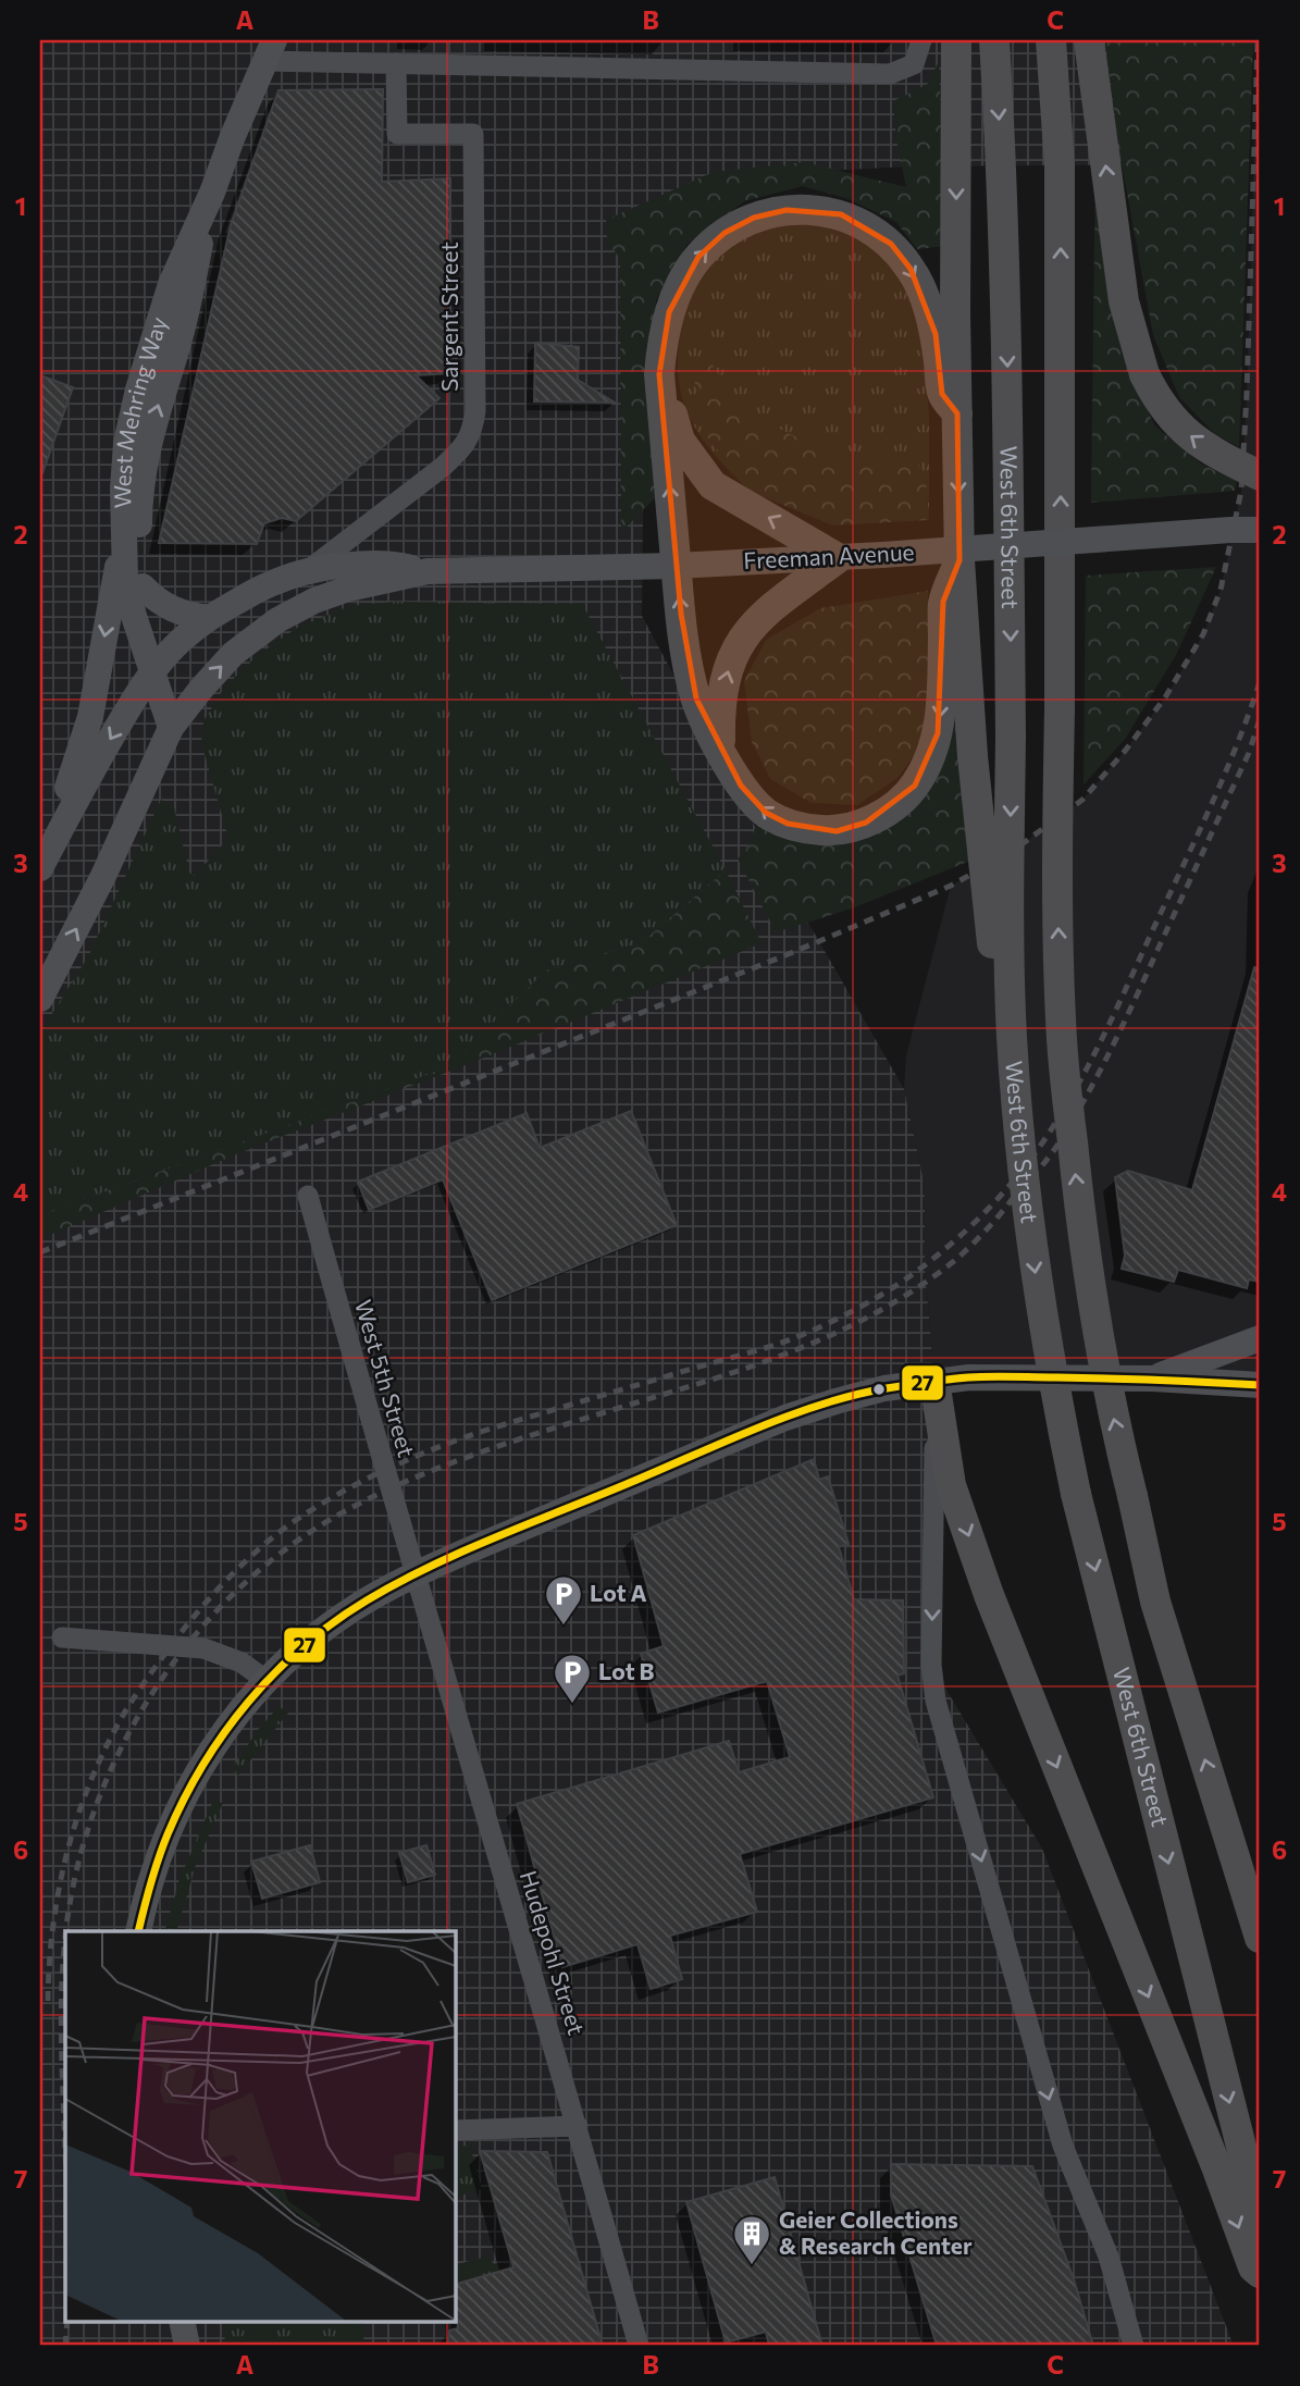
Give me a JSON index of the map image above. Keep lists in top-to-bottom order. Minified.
{"streets":{"highway":["West 6th Street"],"main road":["West Mehring Way","Freeman Avenue"],"street":["Sargent Street","West 5th Street","Hudepohl Street"]},"crossings":[["Sargent Street","Freeman Avenue"],["West Mehring Way","Freeman Avenue"],["West 5th Street","Hudepohl Street"]],"places":{"parking":["Lot A","Lot B"],"building":["Geier Collections & Research Center"]},"lines":["transit line 27"],"grid":{"columns":["A","B","C"],"rows":["1","2","3","4","5","6","7"]}}
